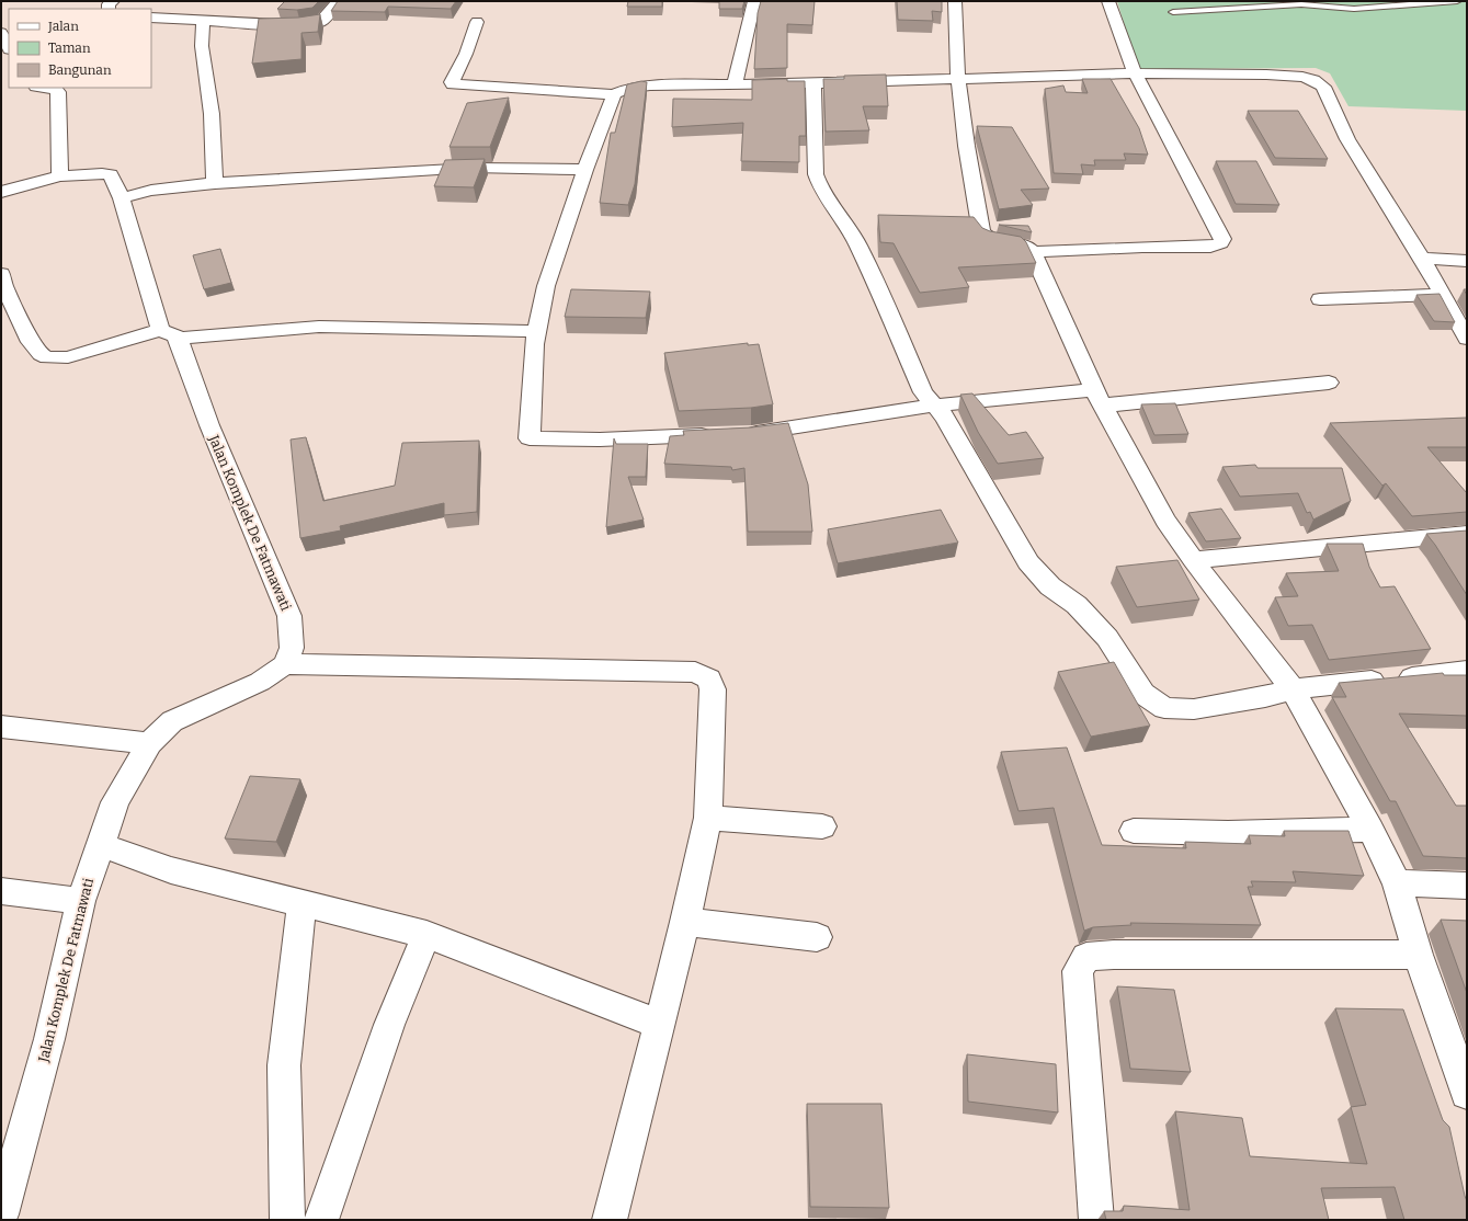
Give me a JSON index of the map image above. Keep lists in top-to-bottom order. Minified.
{"streets":{"street":["Jalan Komplek De Fatmawati"]},"legend":["Jalan","Taman","Bangunan"]}
